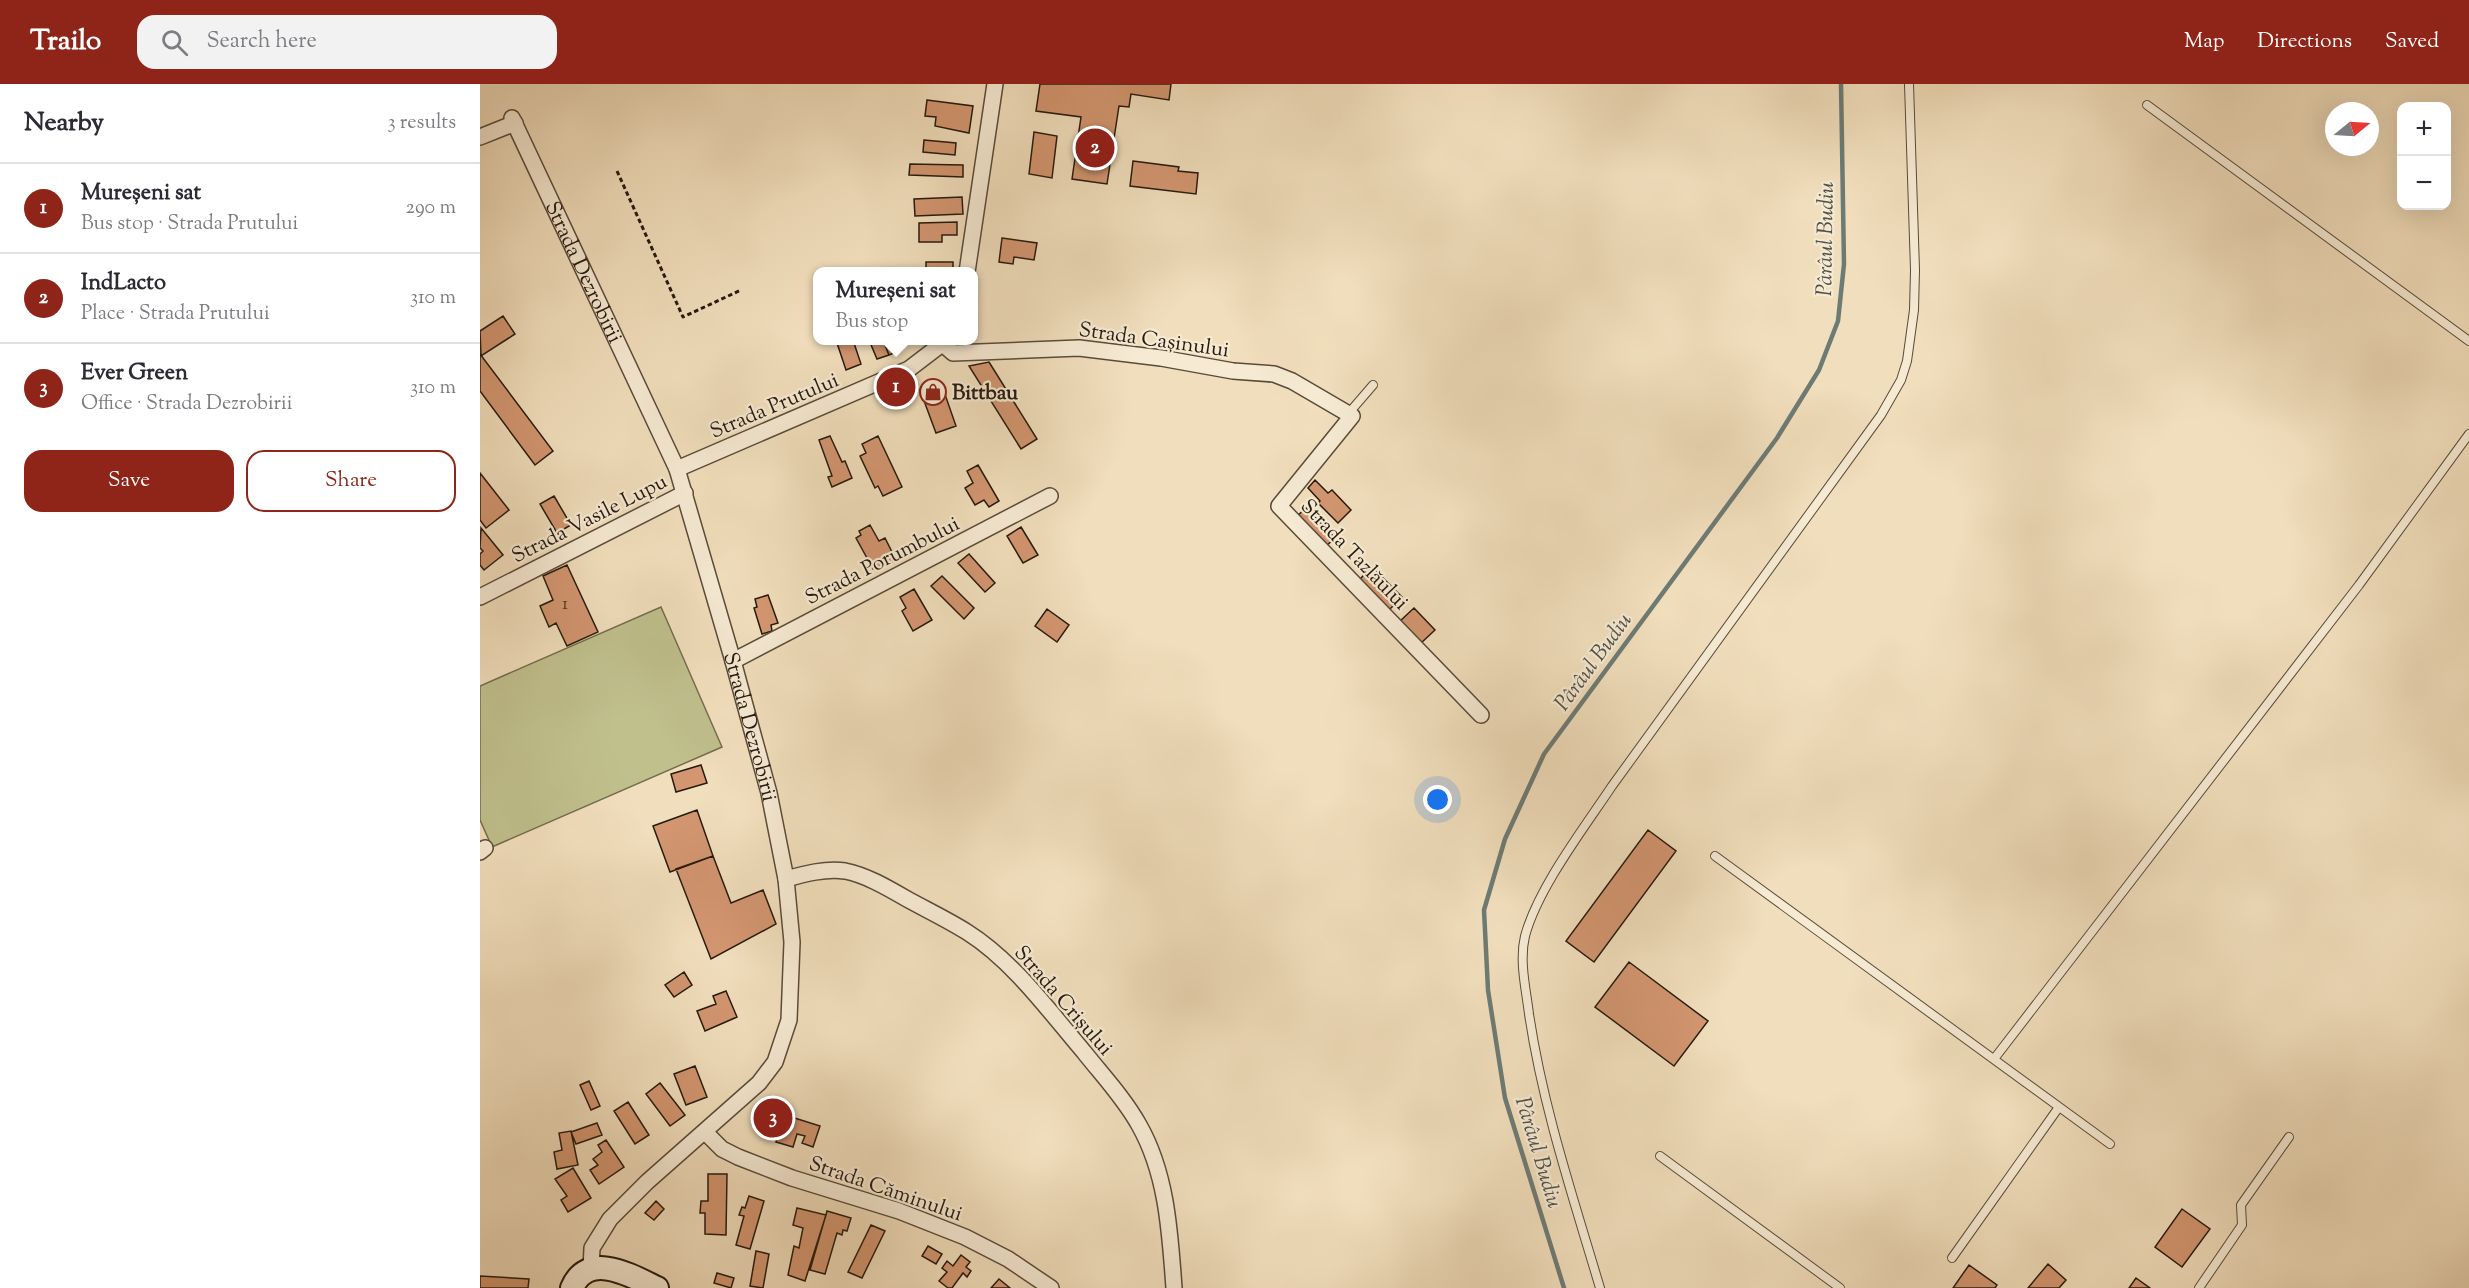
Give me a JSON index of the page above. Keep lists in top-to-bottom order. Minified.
{"streets":{"street":["Strada Dezrobirii","Strada Cașinului","Strada Prutului","Strada Vasile Lupu","Strada Tazlăului","Strada Porumbului","Strada Crișului","Strada Căminului"]},"crossings":[["Strada Dezrobirii","Strada Prutului"],["Strada Dezrobirii","Strada Vasile Lupu"],["Strada Dezrobirii","Strada Porumbului"],["Strada Dezrobirii","Strada Crișului"],["Strada Dezrobirii","Strada Căminului"],["Strada Cașinului","Strada Tazlăului"]],"water":["Pârâul Budiu"],"places":{"shop":["Bittbau"]},"house_numbers":["1"],"north":"right","page":{"header":"Trailo","search":"Search here","nav":["Map","Directions","Saved"],"heading":["Nearby","3 results"],"map_buttons":["+","−"],"pins":["2","1","3"],"list":[{"mark":"1","name":"Mureșeni sat","note":"Bus stop · Strada Prutului","value":"290 m"},{"mark":"2","name":"IndLacto","note":"Place · Strada Prutului","value":"310 m"},{"mark":"3","name":"Ever Green","note":"Office · Strada Dezrobirii","value":"310 m"}],"popup":["Mureșeni sat","Bus stop"],"buttons":["Save","Share"]}}
